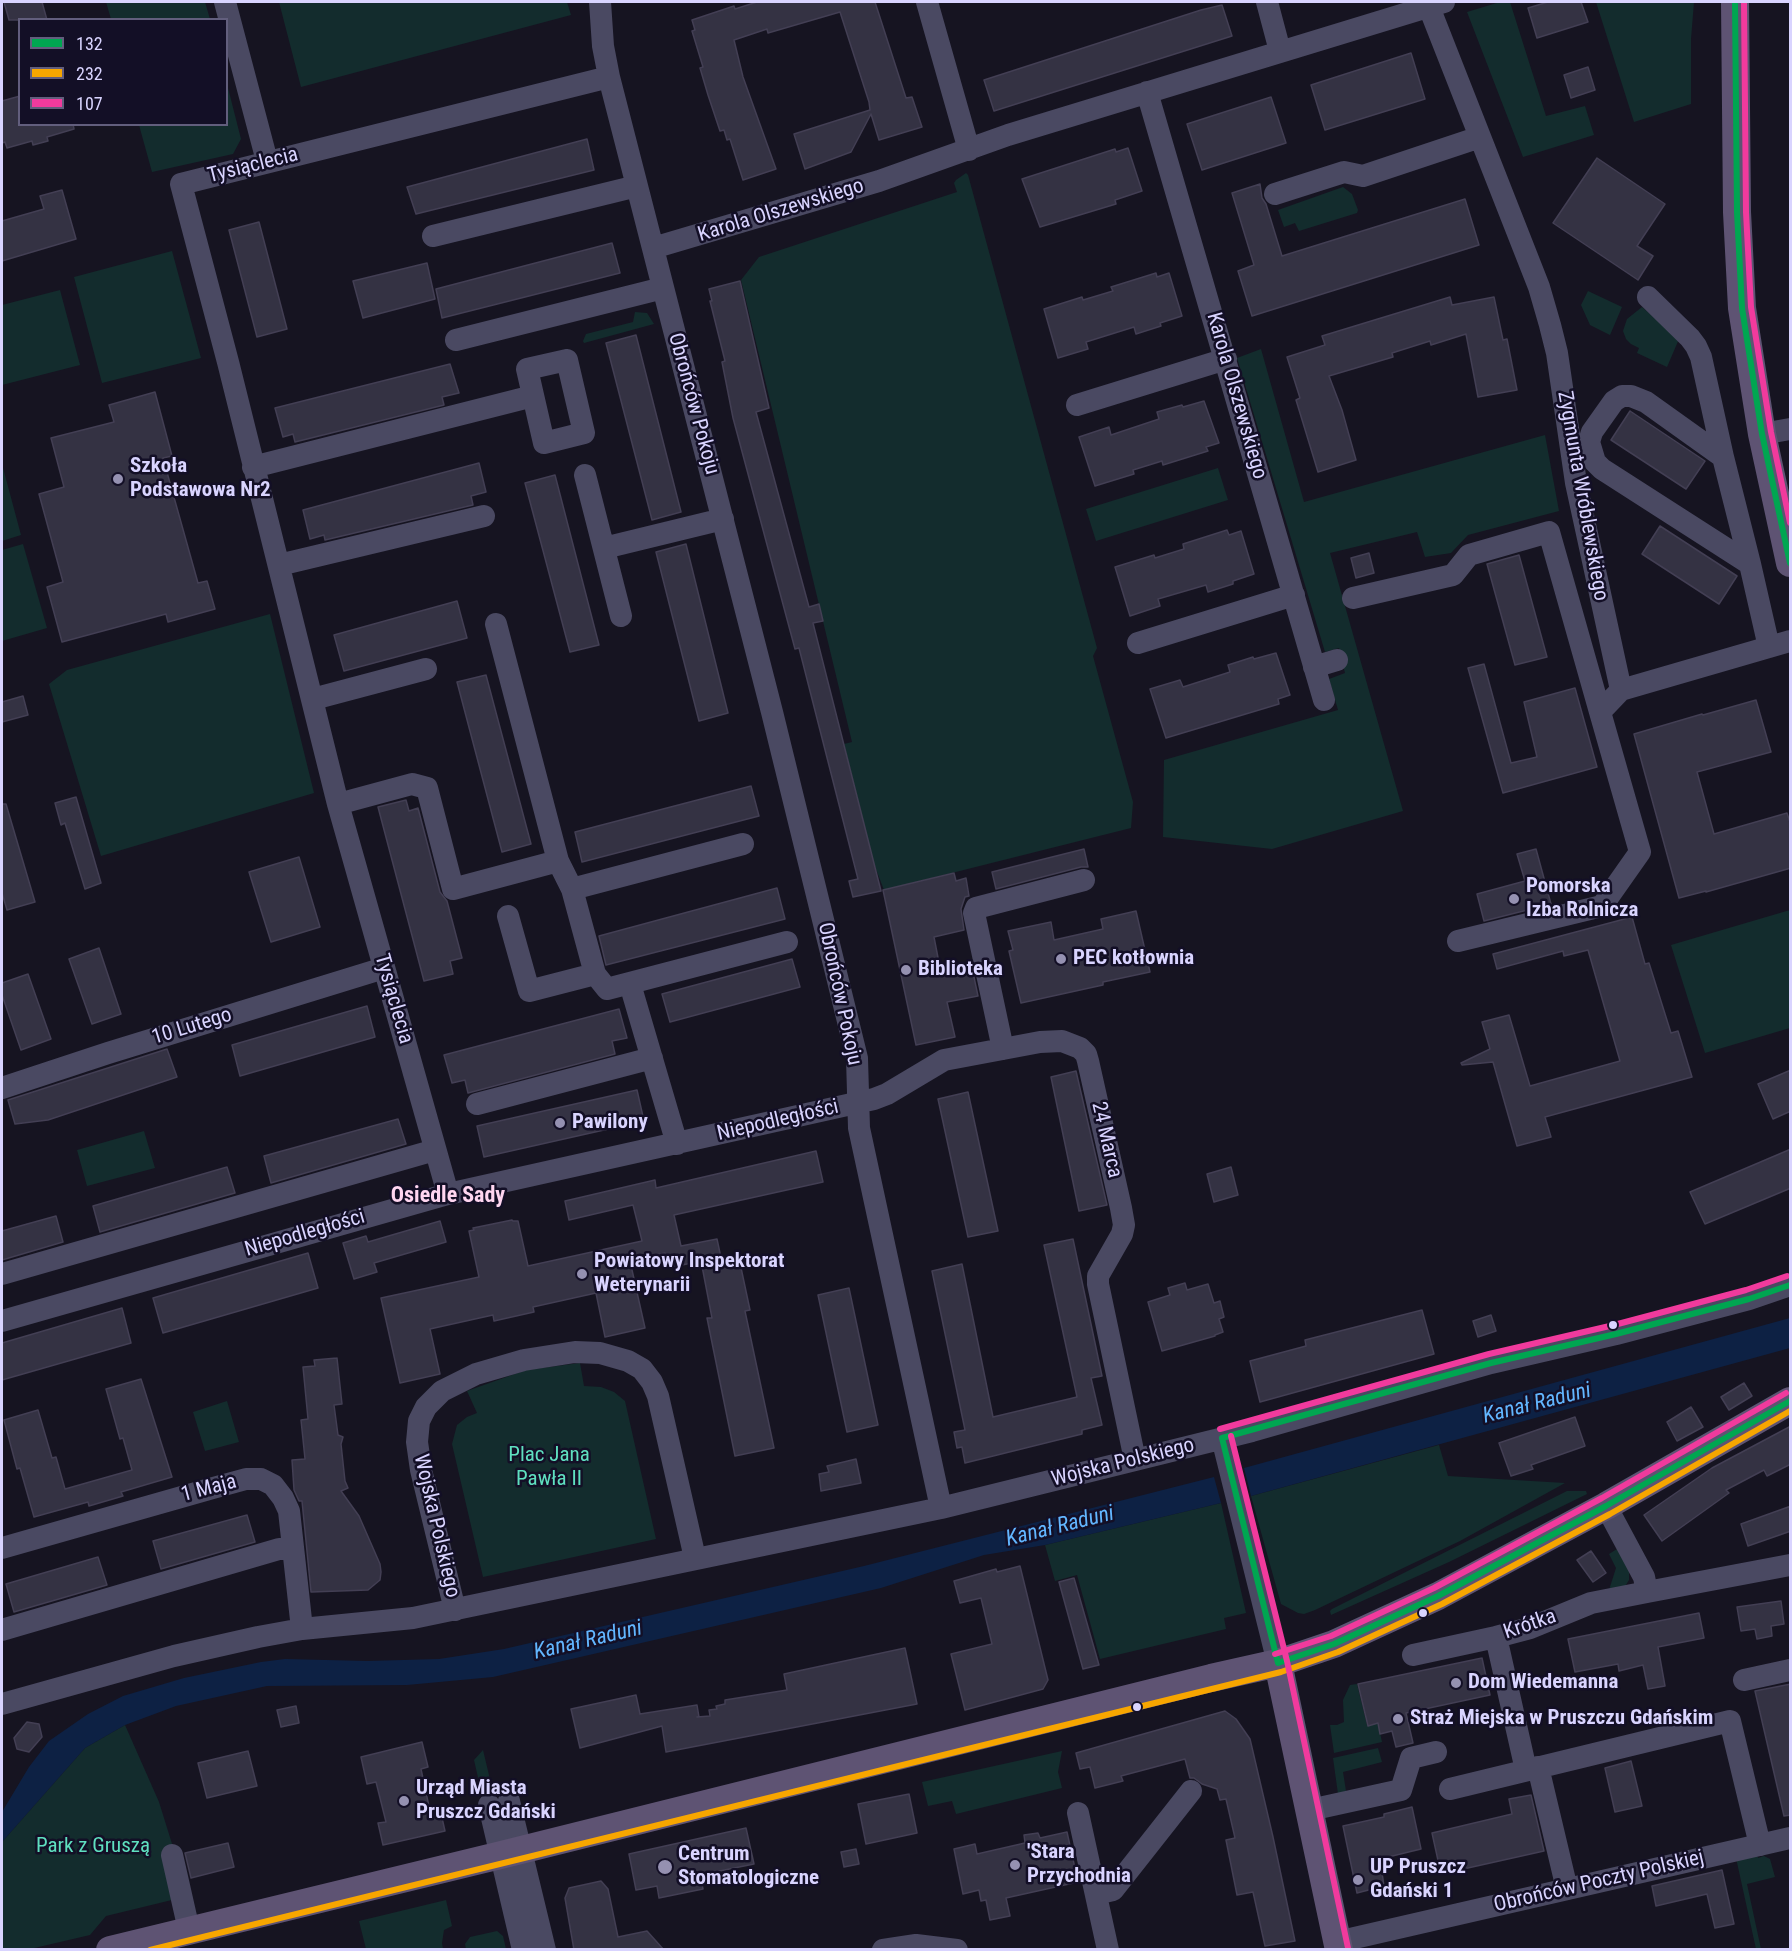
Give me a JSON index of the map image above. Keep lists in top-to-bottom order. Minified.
{"streets":{"street":["Tysiąclecia","Karola Olszewskiego","Obrońców Pokoju","Zygmunta Wróblewskiego","10 Lutego","Niepodległości","24 Marca","Wojska Polskiego","1 Maja","Krótka","Obrońców Poczty Polskiej"]},"crossings":[["Tysiąclecia","Obrońców Pokoju"],["Tysiąclecia","10 Lutego"],["Tysiąclecia","Niepodległości"],["Karola Olszewskiego","Obrońców Pokoju"],["Karola Olszewskiego","Zygmunta Wróblewskiego"],["Obrońców Pokoju","Niepodległości"],["Obrońców Pokoju","24 Marca"],["Obrońców Pokoju","Wojska Polskiego"],["Niepodległości","24 Marca"],["24 Marca","Wojska Polskiego"],["Wojska Polskiego","1 Maja"]],"districts":["Osiedle Sady"],"water":["Kanał Raduni"],"parks":["Plac Jana Pawła II","Park z Gruszą"],"places":["Szkoła Podstawowa Nr2","Pomorska Izba Rolnicza","PEC kotłownia","Biblioteka","Pawilony","Powiatowy Inspektorat Weterynarii","Dom Wiedemanna","Straż Miejska w Pruszczu Gdańskim","Urząd Miasta Pruszcz Gdański","'Stara Przychodnia","Centrum Stomatologiczne","UP Pruszcz Gdański 1"],"lines":["transit line 132","transit line 107","transit line 232"],"legend":["132","232","107"]}
